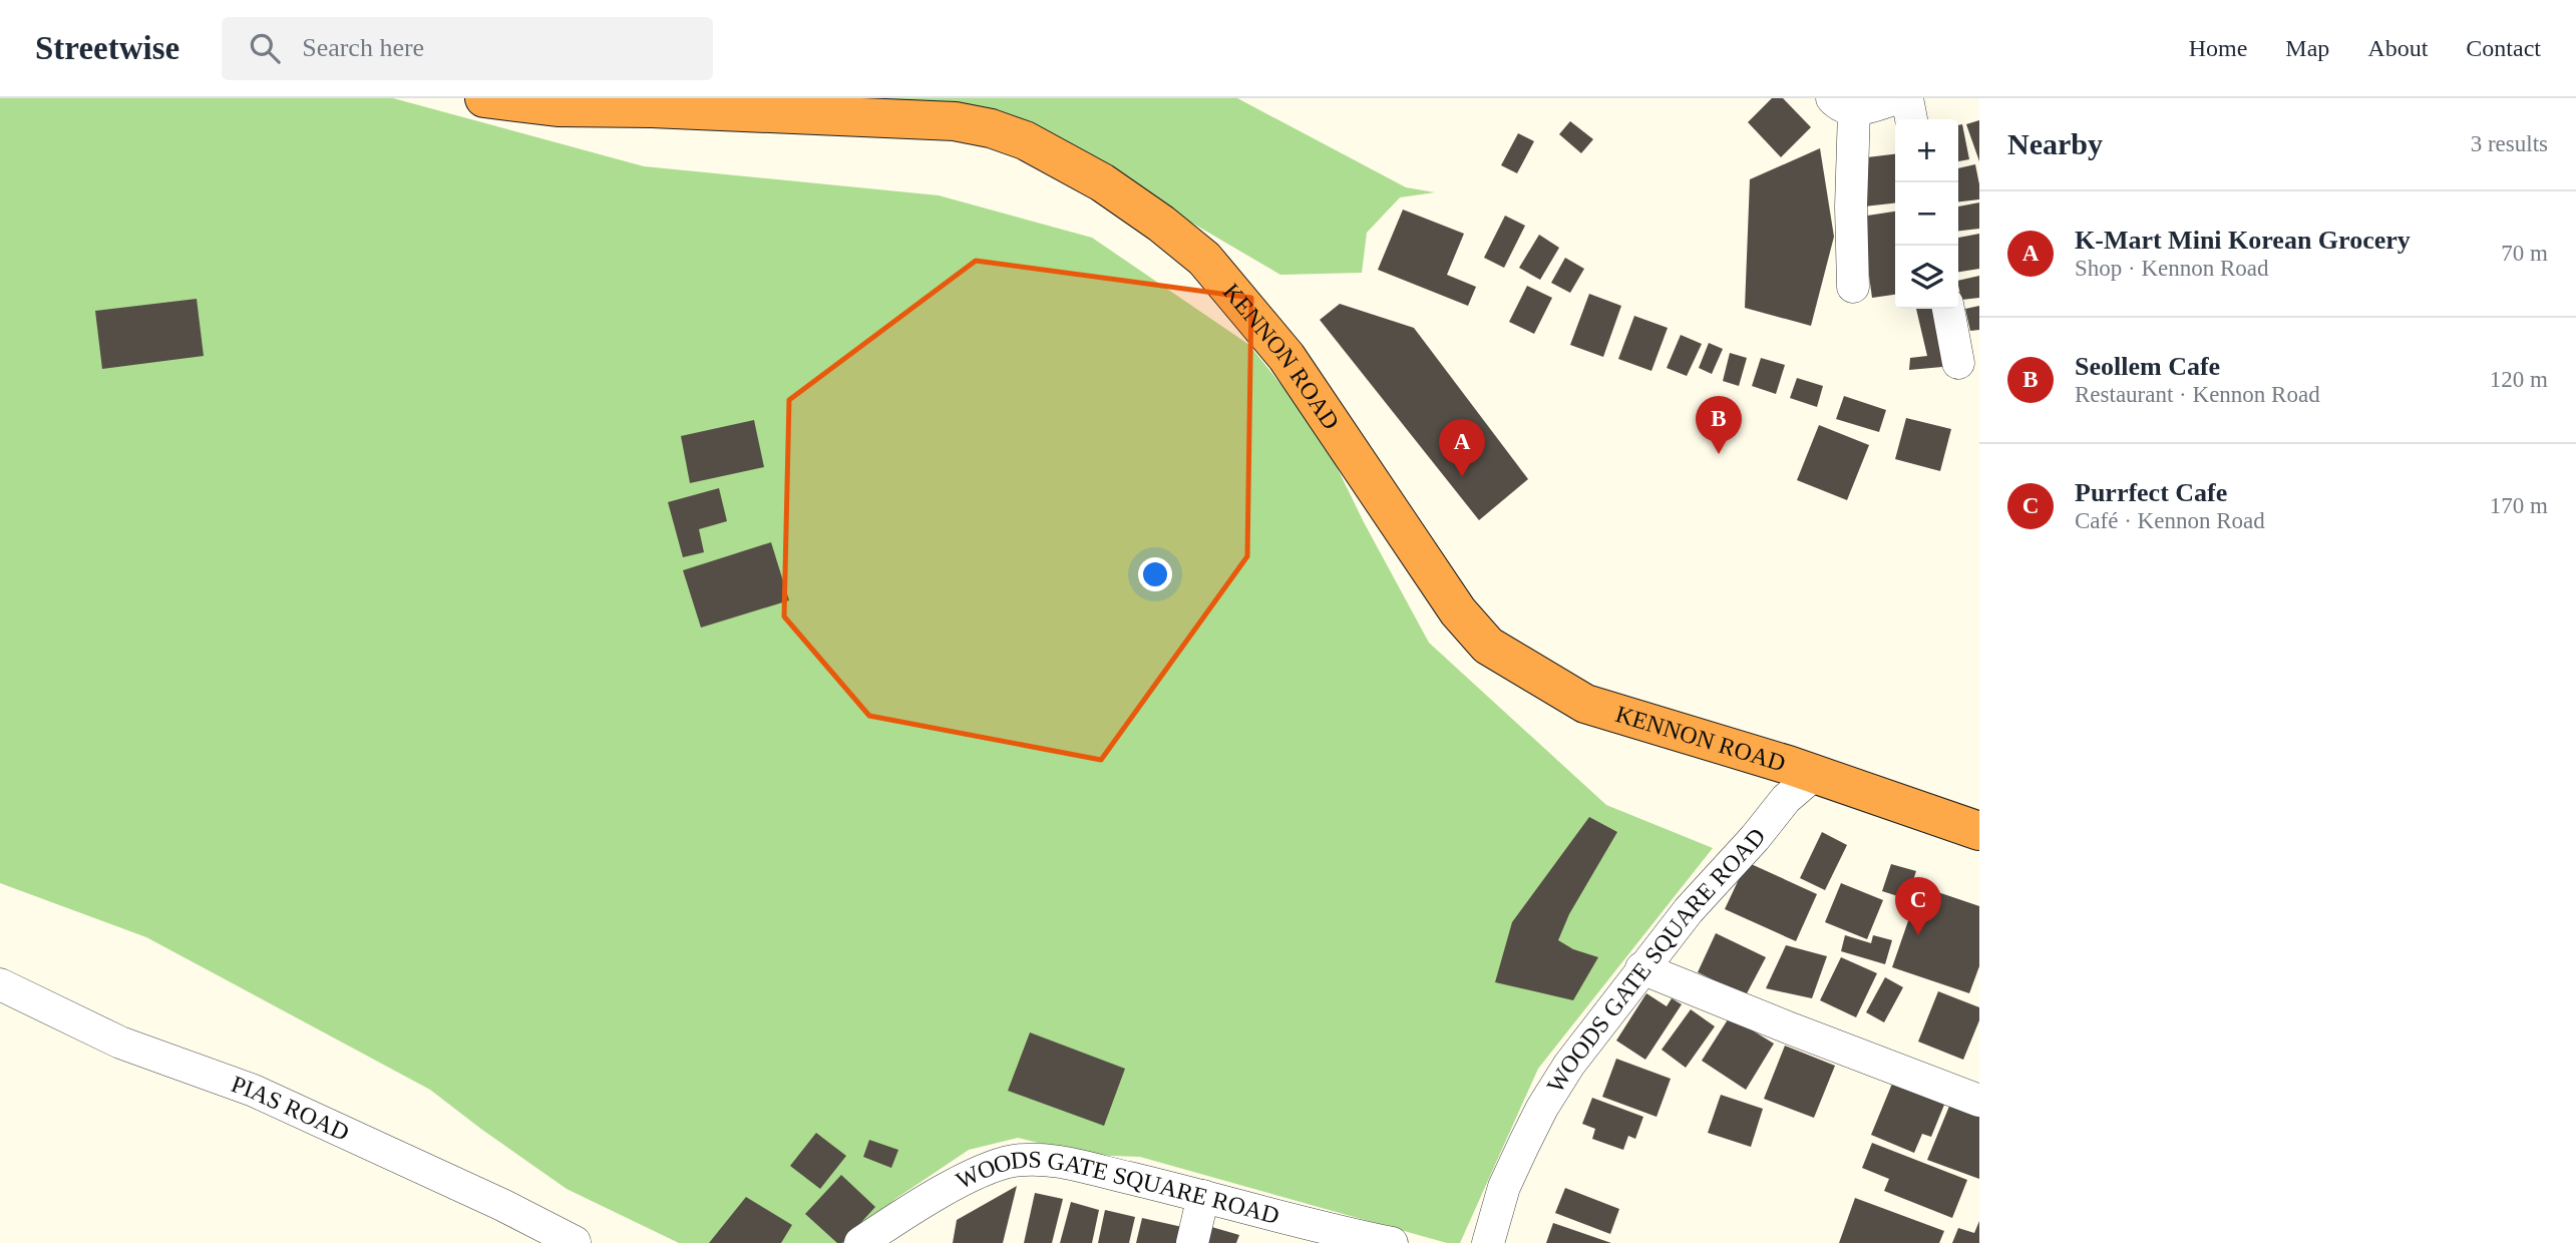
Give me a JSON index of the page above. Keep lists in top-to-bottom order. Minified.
{"streets":{"highway":["KENNON ROAD"],"street":["WOODS GATE SQUARE ROAD","PIAS ROAD"]},"crossings":[["KENNON ROAD","WOODS GATE SQUARE ROAD"]],"page":{"header":"Streetwise","search":"Search here","nav":["Home","Map","About","Contact"],"heading":["Nearby","3 results"],"map_buttons":["+","−"],"list":[{"mark":"A","name":"K-Mart Mini Korean Grocery","note":"Shop · Kennon Road","value":"70 m"},{"mark":"B","name":"Seollem Cafe","note":"Restaurant · Kennon Road","value":"120 m"},{"mark":"C","name":"Purrfect Cafe","note":"Café · Kennon Road","value":"170 m"}],"pins":["B","A","C"]}}
